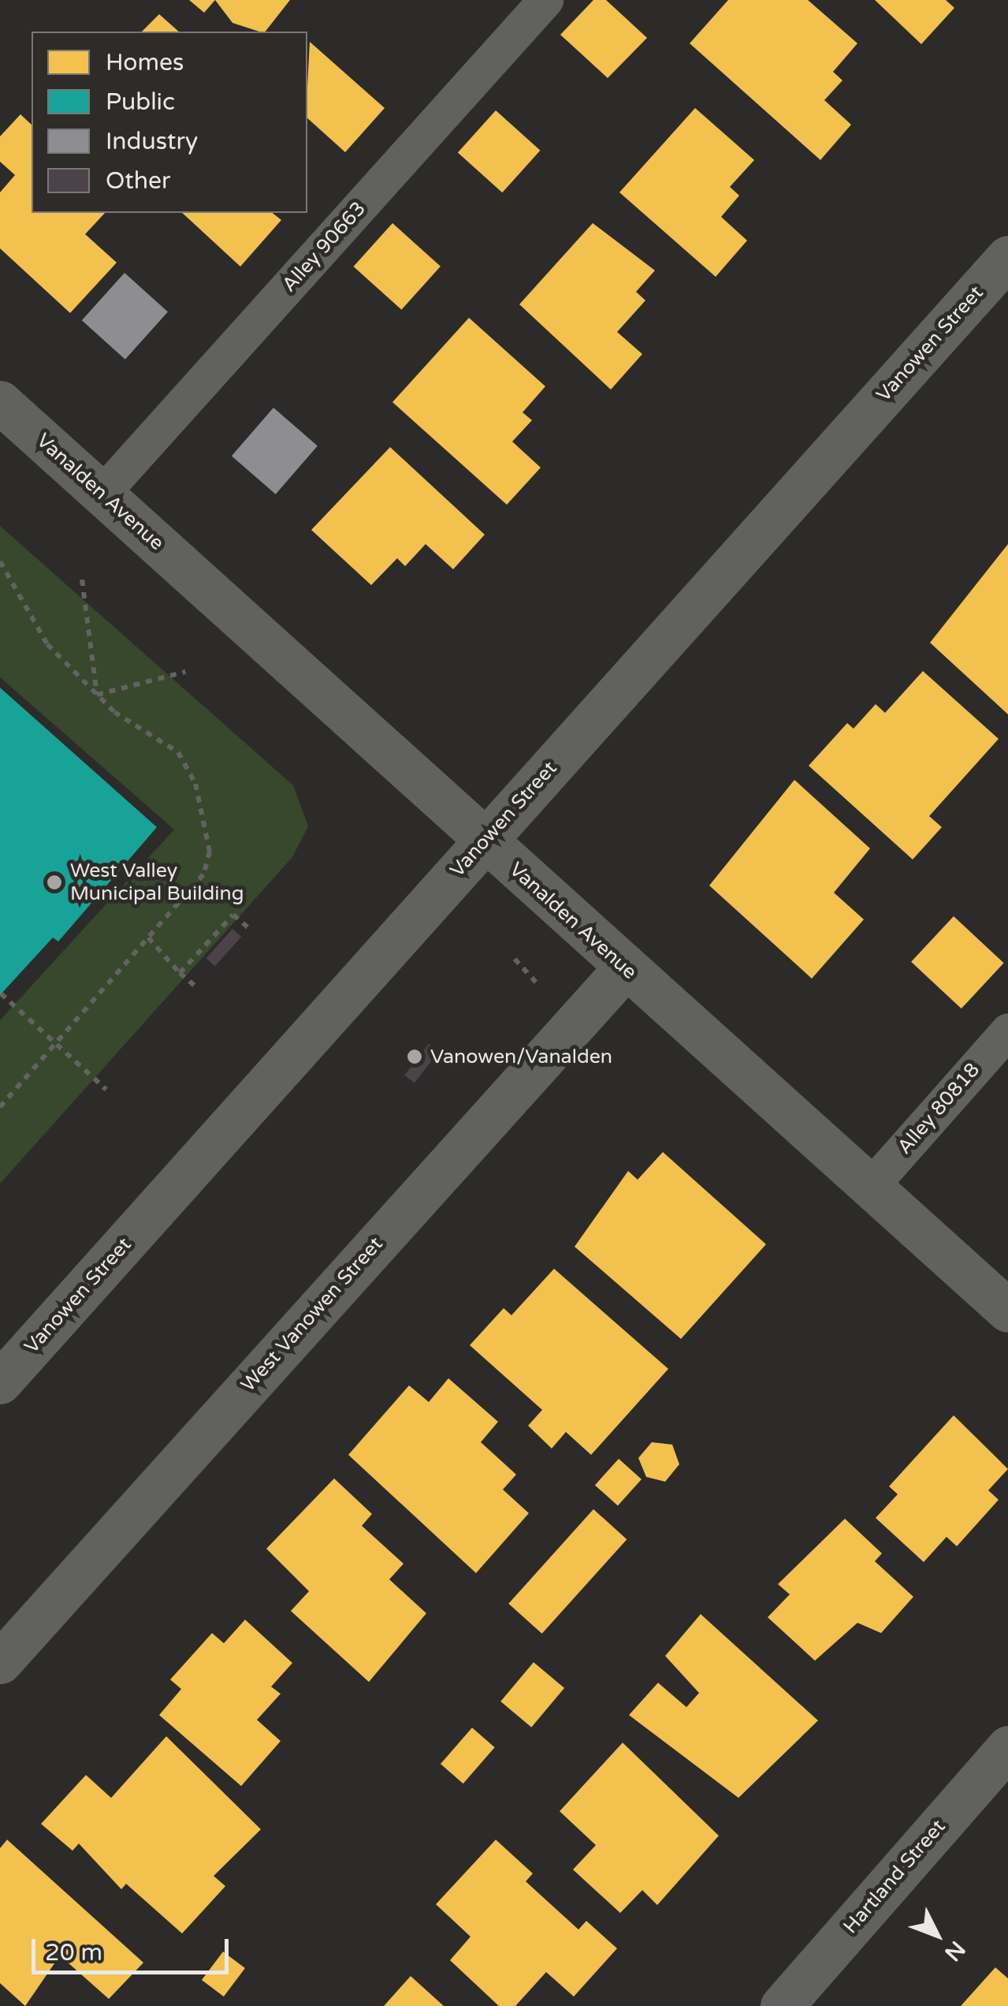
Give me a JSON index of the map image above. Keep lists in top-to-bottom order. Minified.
{"streets":{"street":["Vanowen Street","Vanalden Avenue","West Vanowen Street","Hartland Street"],"lane":["Alley 90663","Alley 80818"]},"crossings":[["Alley 90663","Vanalden Avenue"],["Vanowen Street","Vanalden Avenue"],["Vanalden Avenue","Alley 80818"],["Vanalden Avenue","West Vanowen Street"]],"places":["West Valley Municipal Building","Vanowen/Vanalden"],"legend":["Homes","Public","Industry","Other"],"scale_bar":"20 m","north":"bottom right"}
